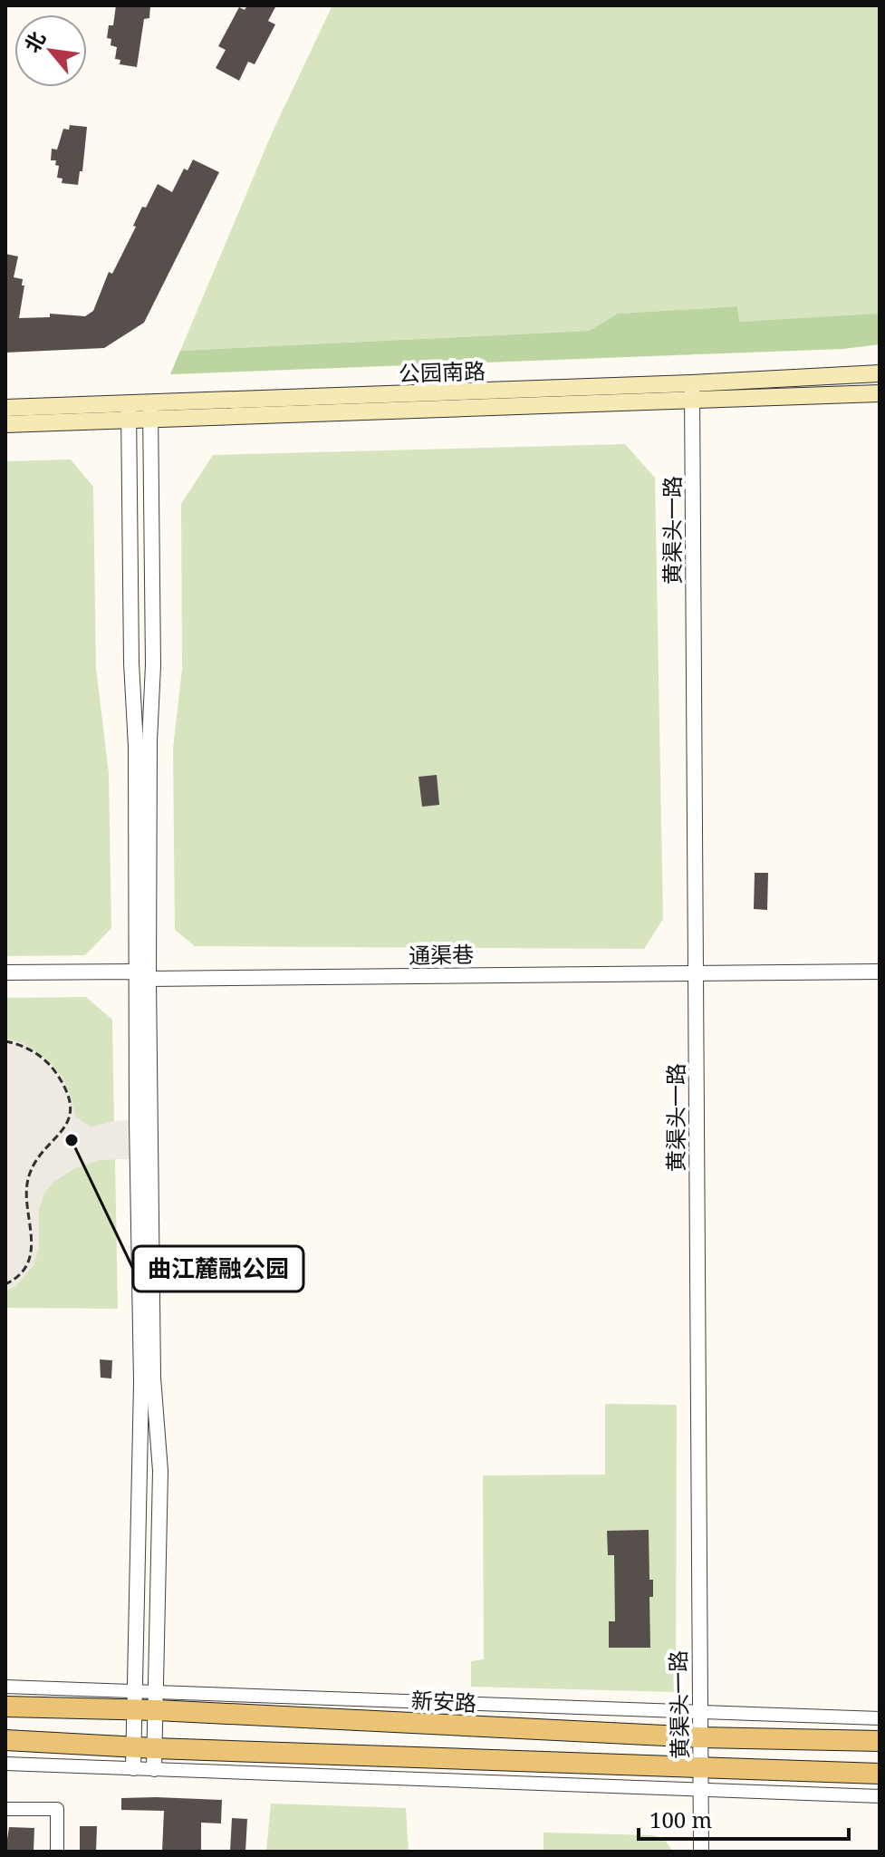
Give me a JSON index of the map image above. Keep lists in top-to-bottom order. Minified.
{"streets":{"main road":["公园南路","新安路"],"street":["黄渠头一路","通渠巷"]},"crossings":[["公园南路","黄渠头一路"],["黄渠头一路","通渠巷"],["黄渠头一路","新安路"]],"places":["曲江麓融公园"],"scale_bar":"100 m","north":"top left"}
